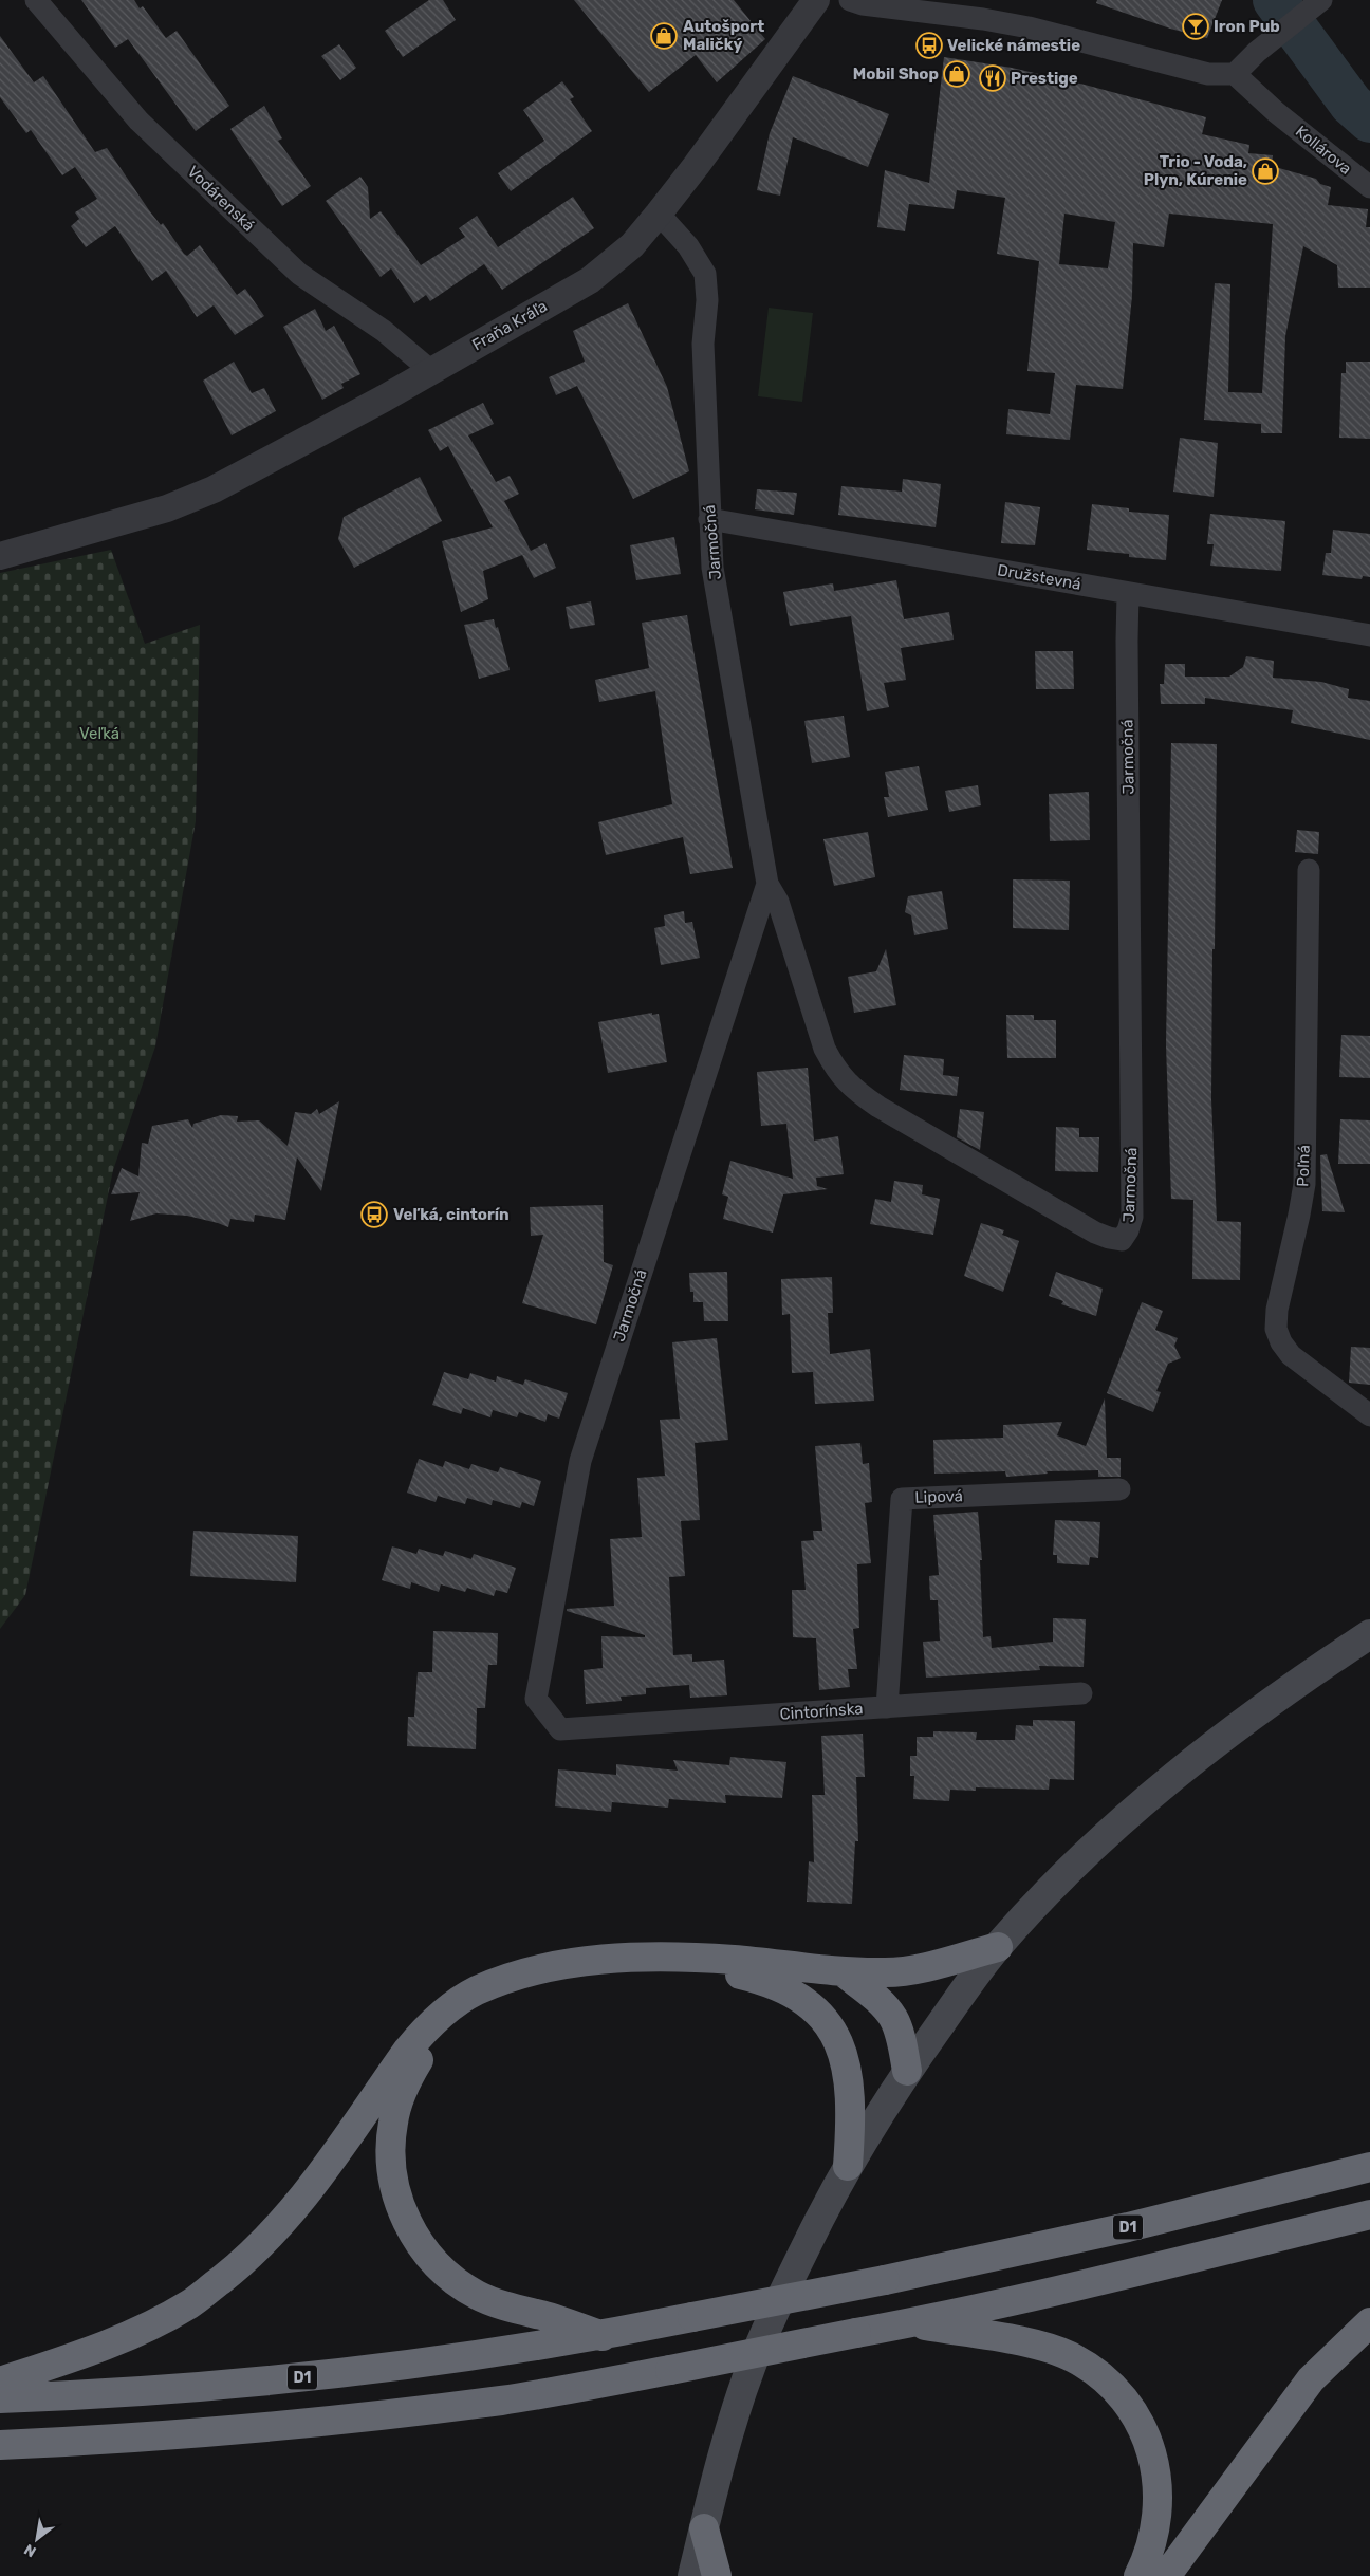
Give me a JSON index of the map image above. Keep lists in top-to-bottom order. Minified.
{"streets":{"highway":["D1"],"street":["Kollárova","Vodárenská","Fraňa Kráľa","Jarmočná","Družstevná","Poľná","Lipová","Cintorínska"]},"crossings":[["Vodárenská","Fraňa Kráľa"],["Fraňa Kráľa","Jarmočná"],["Jarmočná","Družstevná"],["Jarmočná","Cintorínska"],["Lipová","Cintorínska"]],"parks":["Veľká"],"places":{"bar":["Iron Pub"],"shop":["Autošport Maličký","Mobil Shop","Trio - Voda, Plyn, Kúrenie"],"bus stop":["Velické námestie","Veľká, cintorín"],"restaurant":["Prestige"]},"north":"bottom left"}
